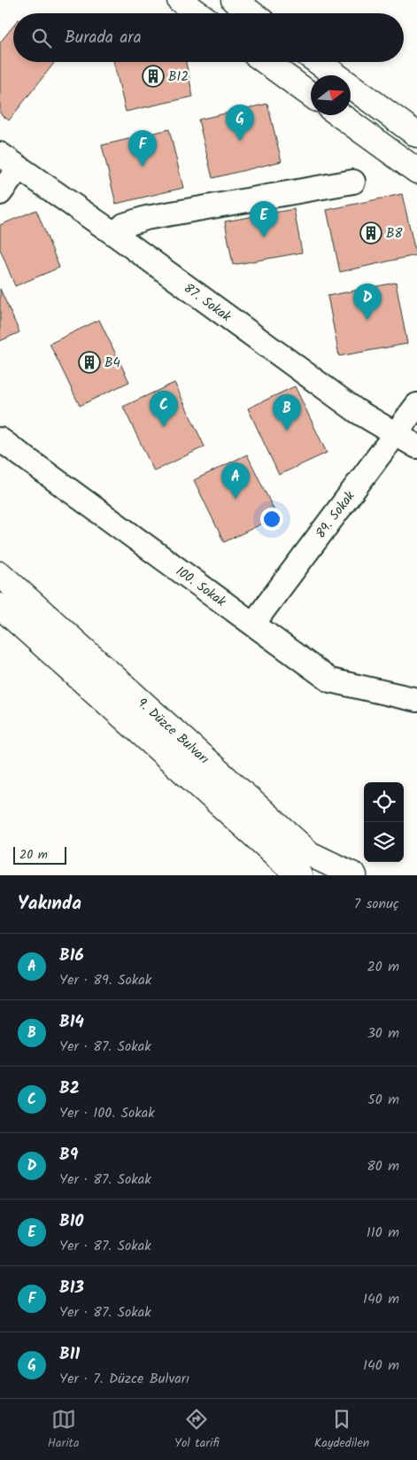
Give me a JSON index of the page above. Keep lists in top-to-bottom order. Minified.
{"streets":{"main road":["9. Düzce Bulvarı"],"street":["87. Sokak","89. Sokak","100. Sokak"]},"crossings":[["87. Sokak","89. Sokak"],["89. Sokak","100. Sokak"]],"places":{"building":["B12","B8","B4"]},"scale_bar":"20 m","north":"right","page":{"search":"Burada ara","pins":["G","F","E","D","C","B","A"],"scale":"20 m","heading":["Yakında","7 sonuç"],"list":[{"mark":"A","name":"B16","note":"Yer · 89. Sokak","value":"20 m"},{"mark":"B","name":"B14","note":"Yer · 87. Sokak","value":"30 m"},{"mark":"C","name":"B2","note":"Yer · 100. Sokak","value":"50 m"},{"mark":"D","name":"B9","note":"Yer · 87. Sokak","value":"80 m"},{"mark":"E","name":"B10","note":"Yer · 87. Sokak","value":"110 m"},{"mark":"F","name":"B13","note":"Yer · 87. Sokak","value":"140 m"},{"mark":"G","name":"B11","note":"Yer · 7. Düzce Bulvarı","value":"140 m"}],"nav":["Harita","Yol tarifi","Kaydedilen"]}}
